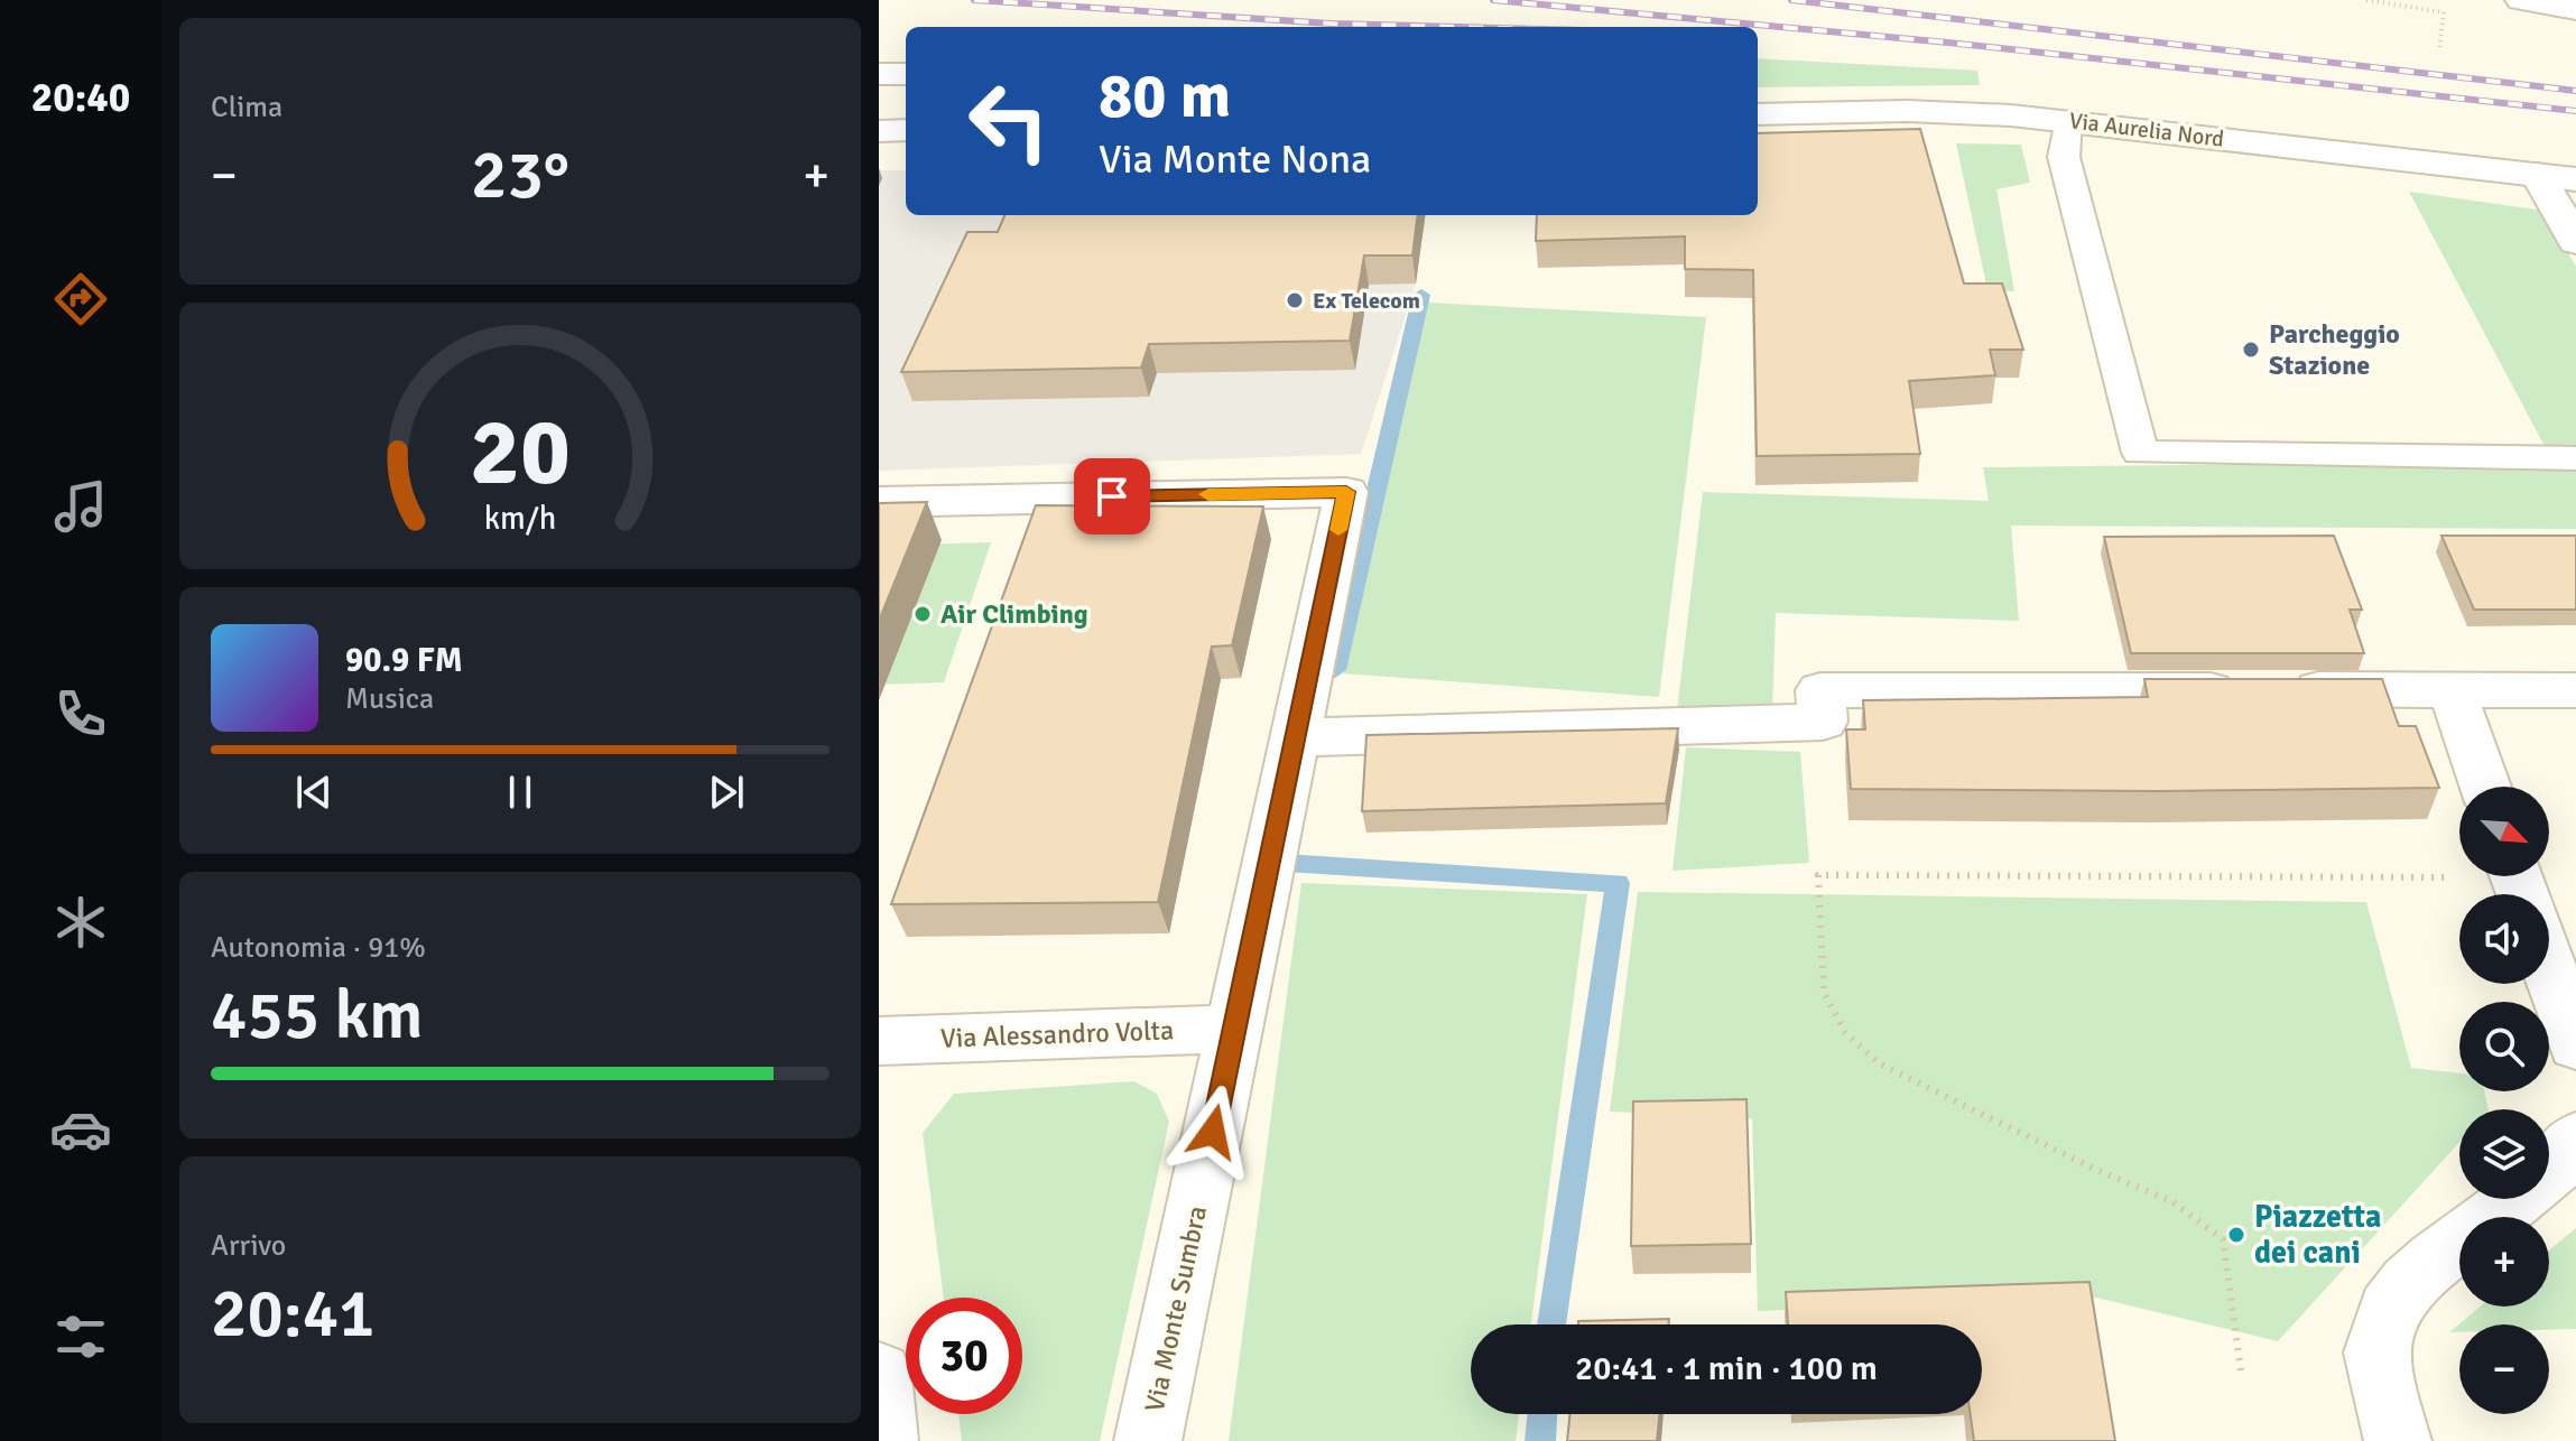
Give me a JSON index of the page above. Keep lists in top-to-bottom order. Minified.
{"streets":{"street":["Via Aurelia Nord","Via Alessandro Volta","Via Monte Sumbra"]},"crossings":[["Via Alessandro Volta","Via Monte Sumbra"]],"places":["Ex Telecom","Parcheggio Stazione","Air Climbing","Piazzetta dei cani"],"north":"bottom right","page":{"tabs":"20:40","tile":["Clima",["Autonomia · 91%","455 km"],["Arrivo","20:41"]],"turn":["80 m","Via Monte Nona"],"heat":["−","23°","+"],"song":["90.9 FM","Musica"],"map_buttons":["+","−"],"limit":"30","trip":"20:41 · 1 min · 100 m","gauge":["20","km/h"]}}
